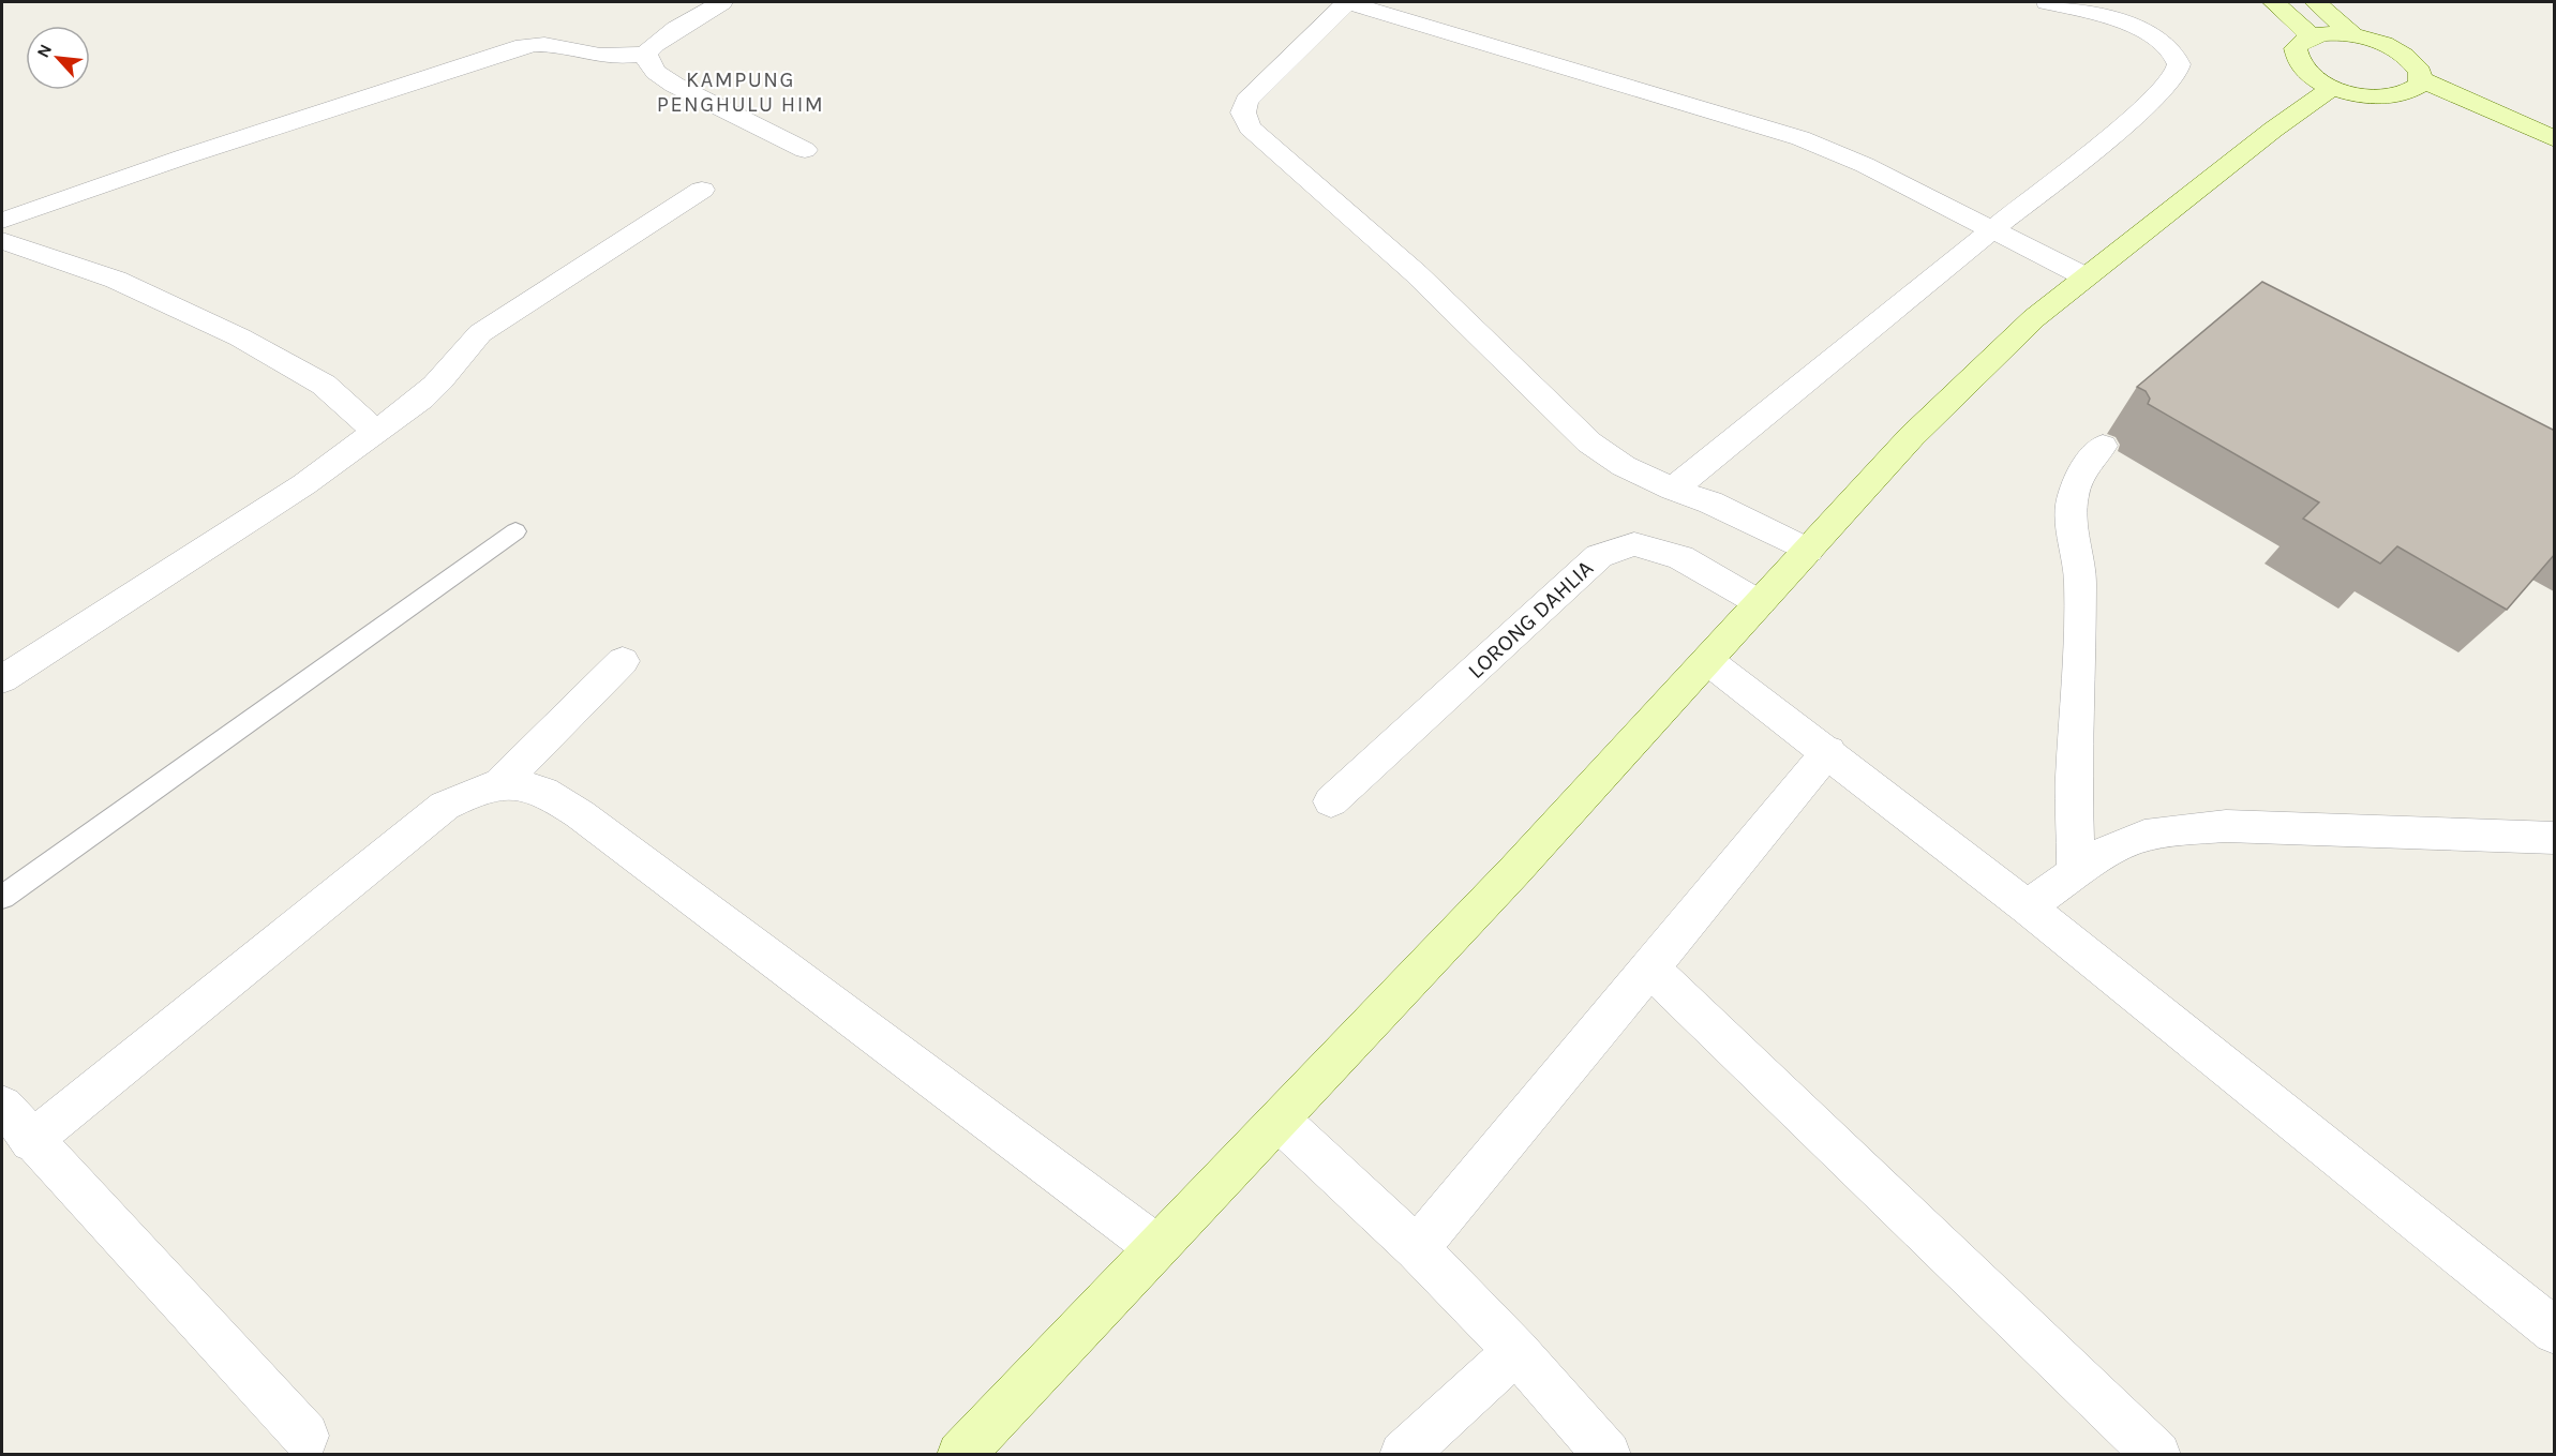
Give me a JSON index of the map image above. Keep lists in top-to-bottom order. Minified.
{"streets":{"street":["LORONG DAHLIA"]},"districts":["KAMPUNG PENGHULU HIM"],"north":"top left"}
